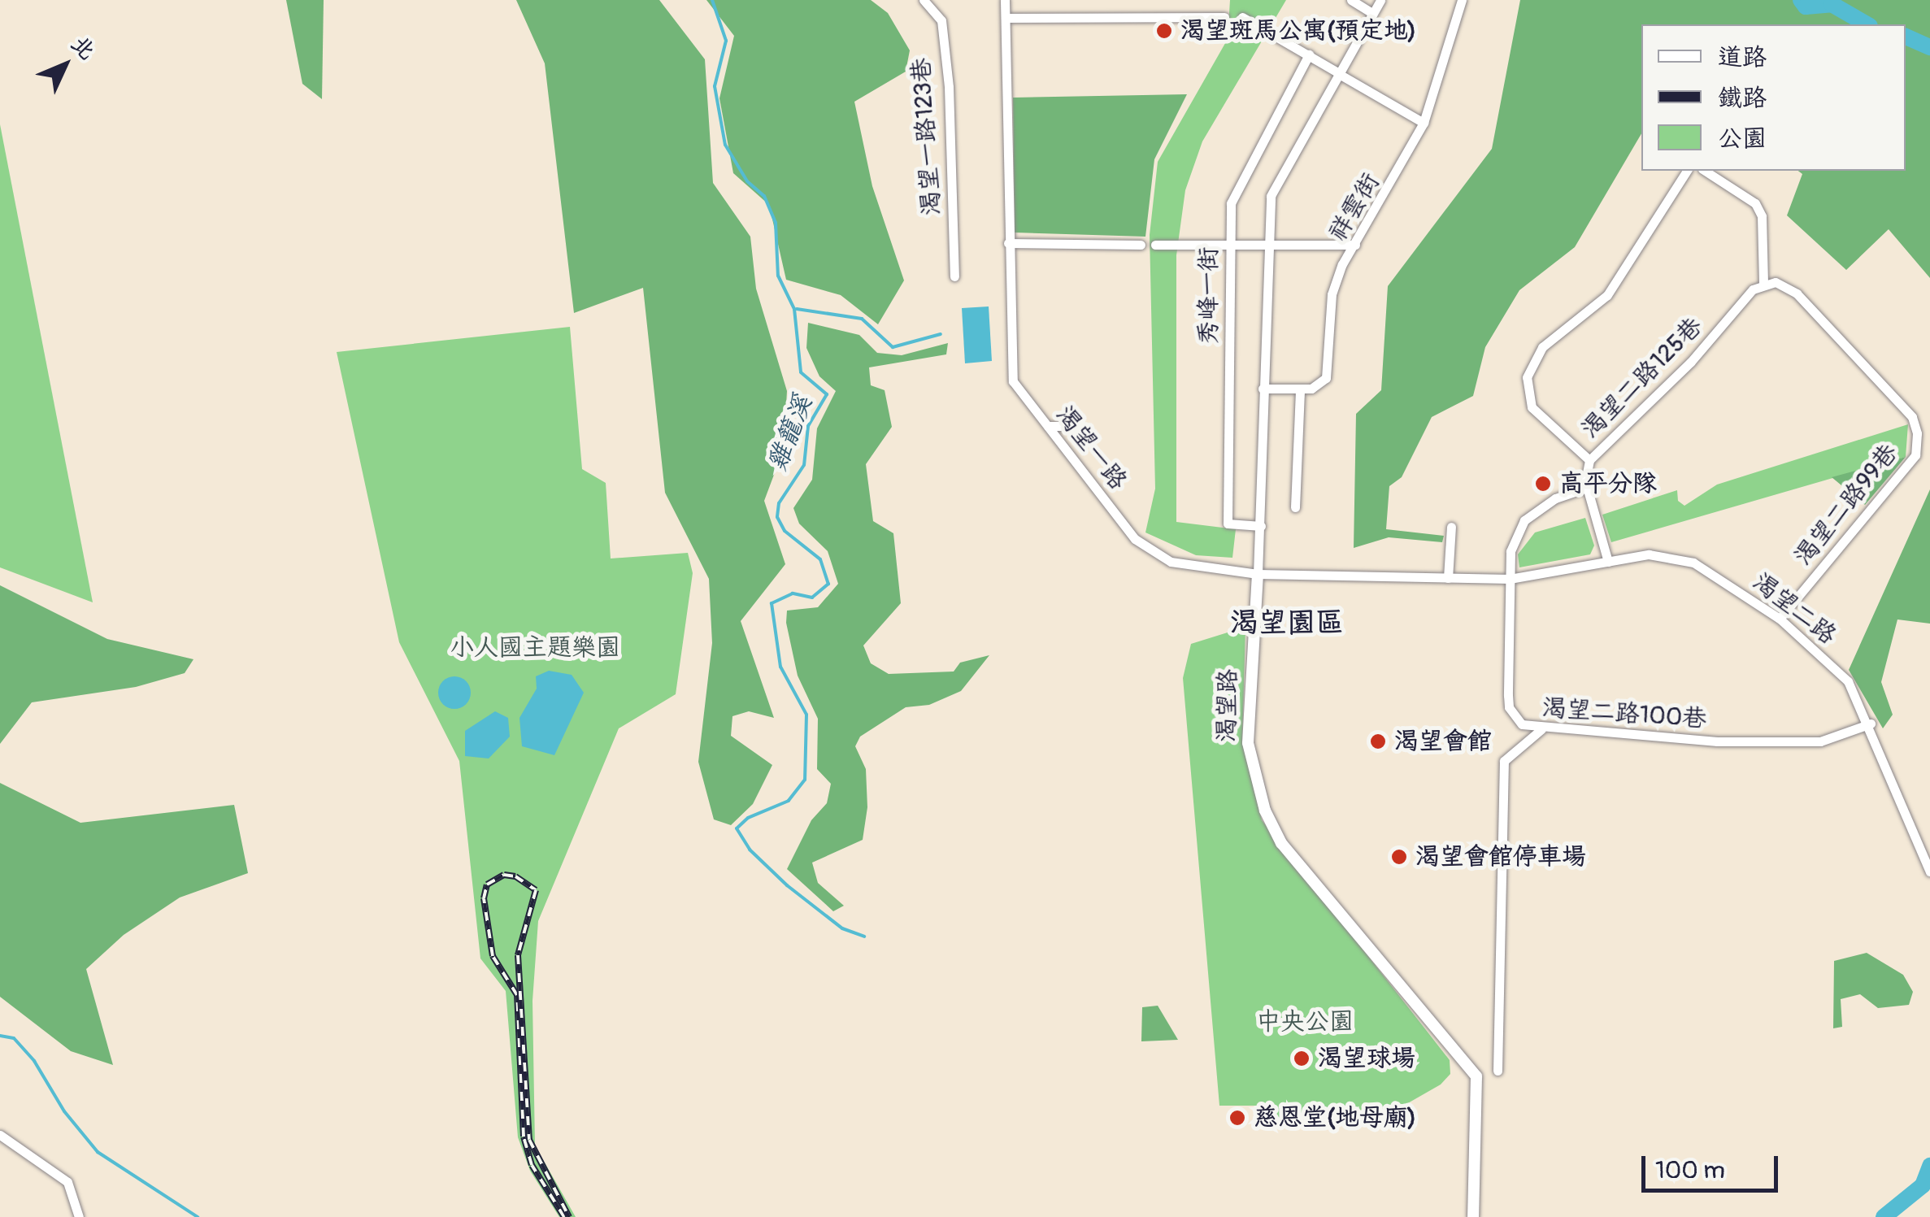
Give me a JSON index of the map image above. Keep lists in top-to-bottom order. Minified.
{"streets":{"street":["渴望一路123巷","祥雲街","秀峰一街","渴望二路125巷","渴望一路","渴望二路99巷","渴望二路","渴望路","渴望二路100巷"]},"crossings":[["秀峰一街","渴望路"],["渴望二路125巷","渴望二路99巷"],["渴望二路125巷","渴望二路"],["渴望二路125巷","渴望二路100巷"],["渴望一路","渴望二路"],["渴望一路","渴望路"],["渴望一路","渴望二路100巷"],["渴望二路99巷","渴望二路"],["渴望二路","渴望二路100巷"]],"districts":["渴望園區"],"water":["雞籠溪"],"parks":["小人國主題樂園","中央公園"],"places":["渴望斑馬公寓(預定地)","高平分隊","渴望會館","渴望會館停車場","渴望球場","慈恩堂(地母廟)"],"legend":["道路","鐵路","公園"],"scale_bar":"100 m","north":"top right"}
